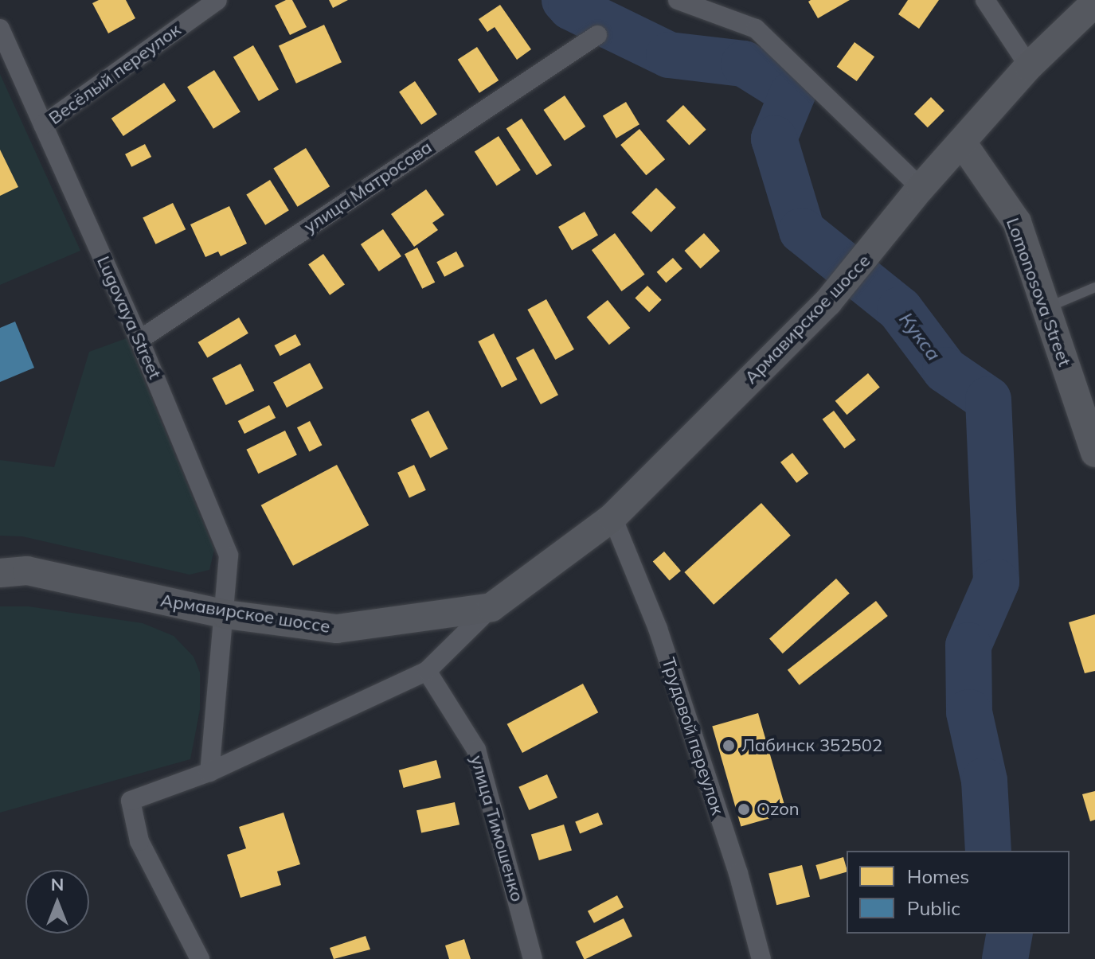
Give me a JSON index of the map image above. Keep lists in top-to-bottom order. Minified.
{"streets":{"main road":["Lomonosova Street","Армавирское шоссе"],"street":["Весёлый переулок","улица Матросова","Lugovaya Street","Трудовой переулок","улица Тимошенко"]},"crossings":[["Весёлый переулок","Lugovaya Street"],["улица Матросова","Lugovaya Street"],["Lomonosova Street","Армавирское шоссе"],["Lugovaya Street","Армавирское шоссе"],["Армавирское шоссе","Трудовой переулок"],["Армавирское шоссе","улица Тимошенко"]],"water":["Кукса"],"places":["Лабинск 352502","Ozon"],"legend":["Homes","Public"],"north":"top"}
